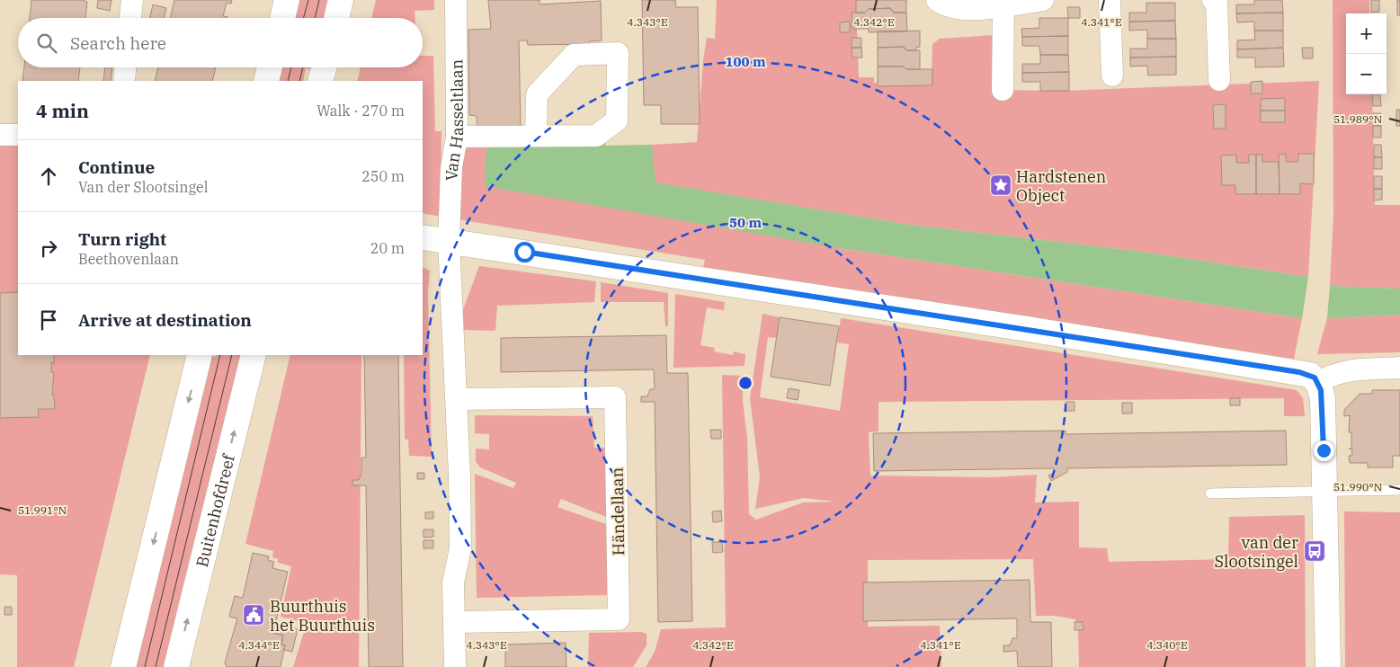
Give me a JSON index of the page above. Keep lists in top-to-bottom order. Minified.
{"streets":{"street":["Van Hasseltlaan","Buitenhofdreef","Händellaan"]},"places":{"place":["Hardstenen Object"],"bus stop":["van der Slootsingel"],"public building":["Buurthuis het Buurthuis"]},"page":{"map_buttons":["+","−"],"search":"Search here","heading":["4 min","Walk · 270 m"],"list":[["Continue","Van der Slootsingel","250 m"],["Turn right","Beethovenlaan","20 m"],"Arrive at destination"]},"coordinates":["4.343°E","4.342°E","4.341°E","51.989°N","51.990°N","51.991°N","4.344°E","4.340°E"],"rings":["100 m","50 m"]}
